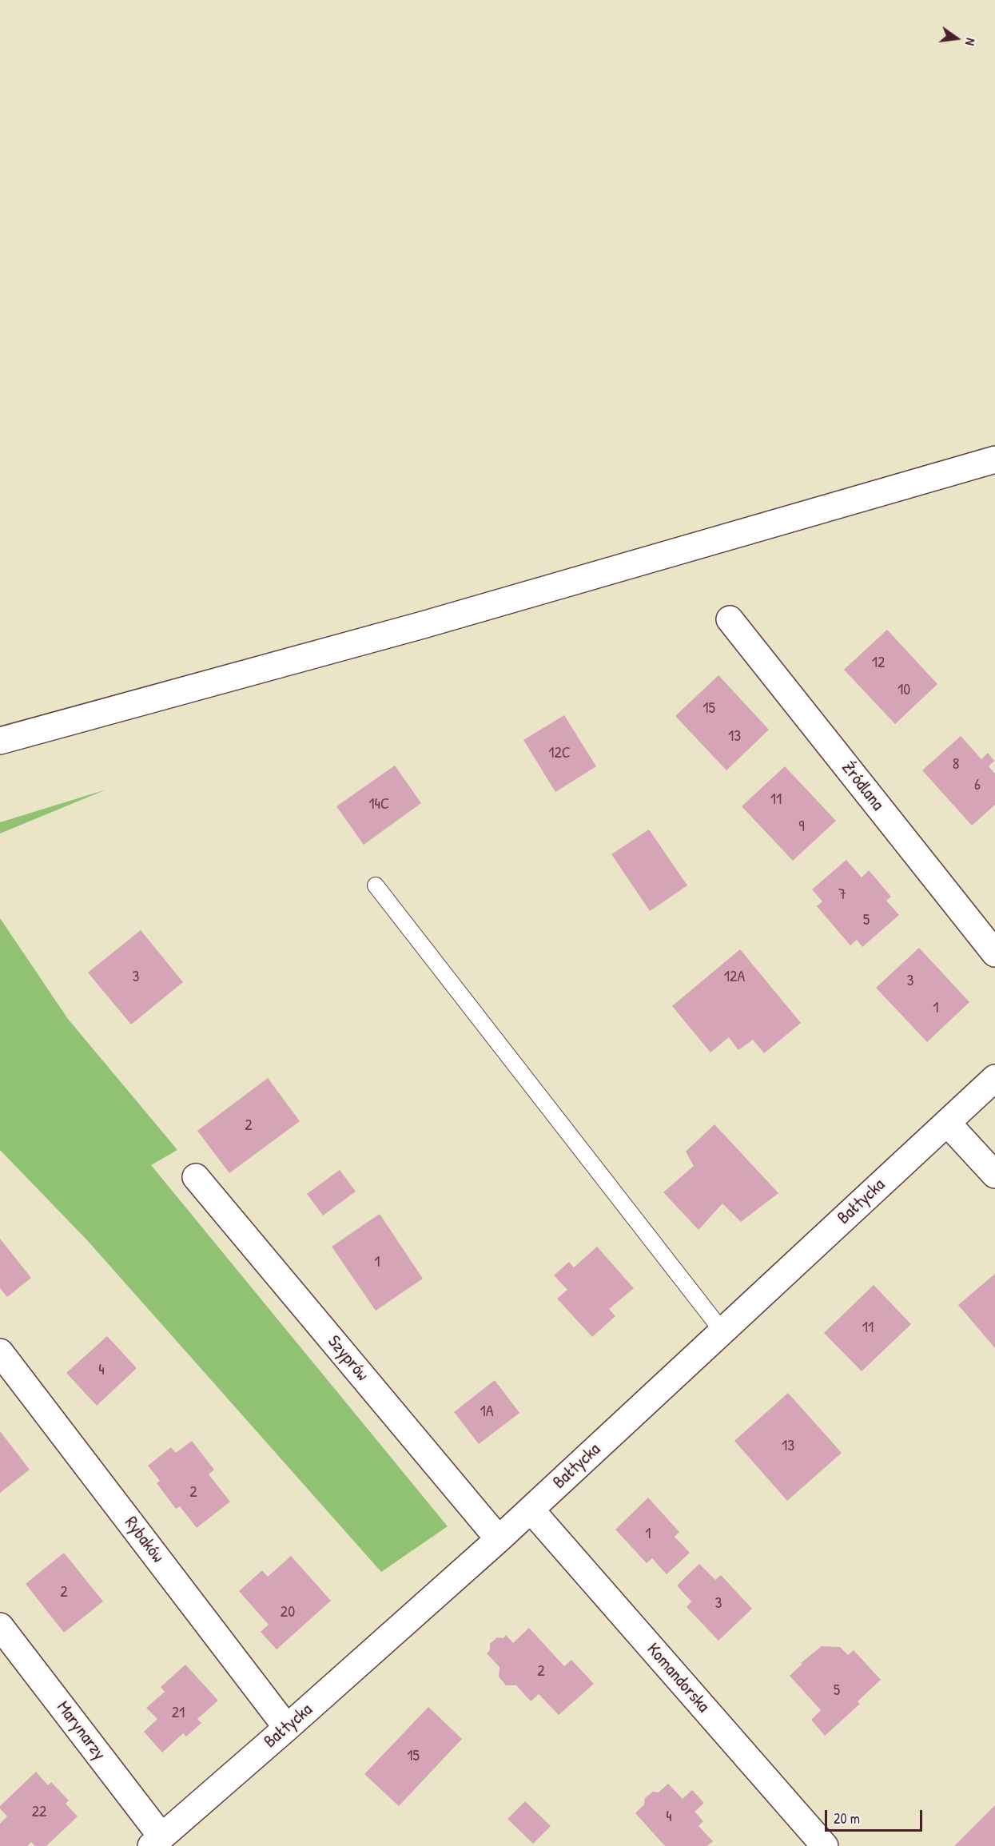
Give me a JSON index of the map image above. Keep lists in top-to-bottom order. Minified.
{"streets":{"street":["Źródlana","Bałtycka","Szyprów","Rybaków","Komandorska","Marynarzy"]},"crossings":[["Bałtycka","Szyprów"],["Bałtycka","Rybaków"],["Bałtycka","Komandorska"],["Bałtycka","Marynarzy"]],"house_numbers":["12","10","15","13","12C","8","6","11","14C","9","7","5","3","12A","3","1","2","1","11","4","1A","13","2","1","2","3","20","2","5","21","15","22","4"],"scale_bar":"20 m","north":"right"}
